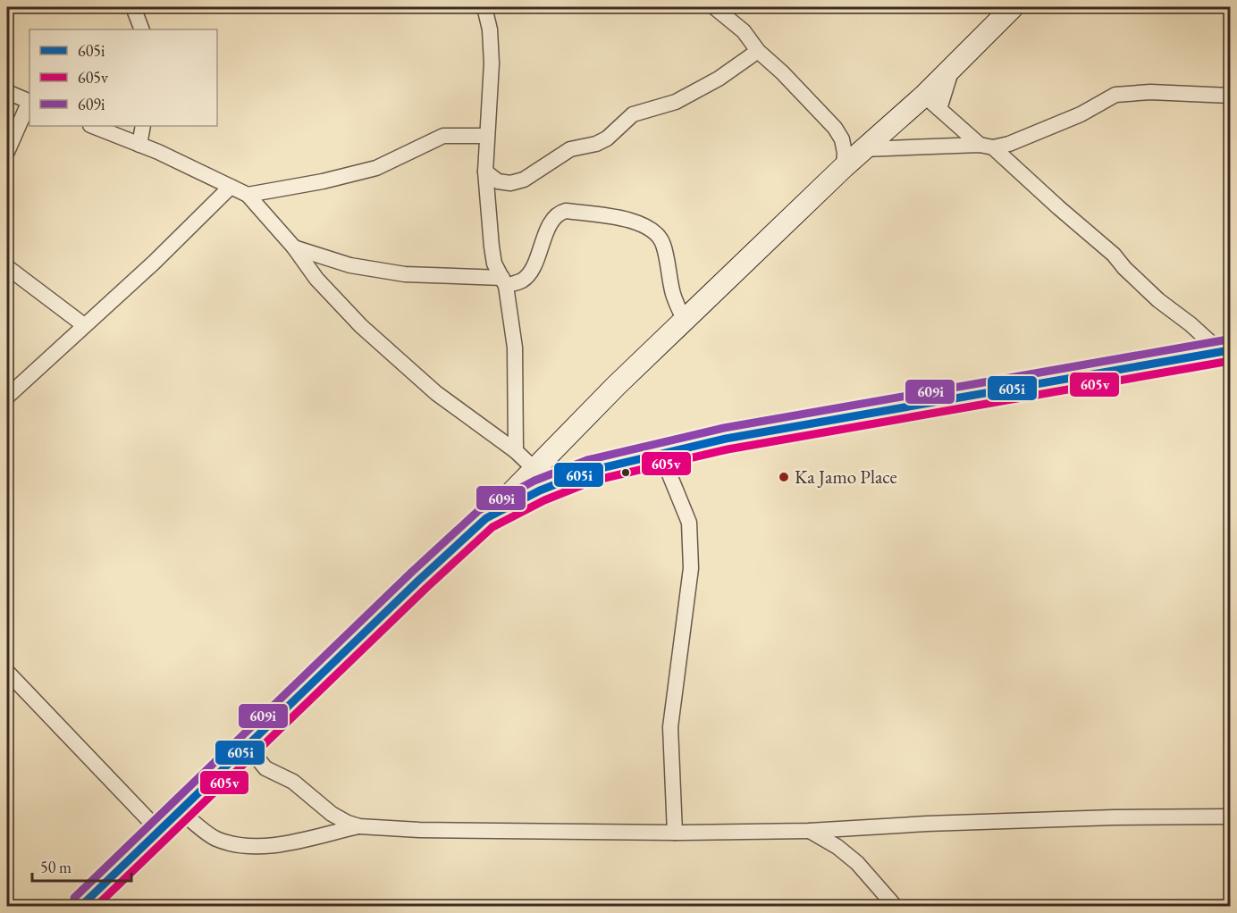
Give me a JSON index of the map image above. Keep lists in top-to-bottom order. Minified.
{"places":["Ka Jamo Place"],"lines":["transit line 609i","transit line 605i","transit line 605v"],"legend":["605i","605v","609i"],"scale_bar":"50 m"}
